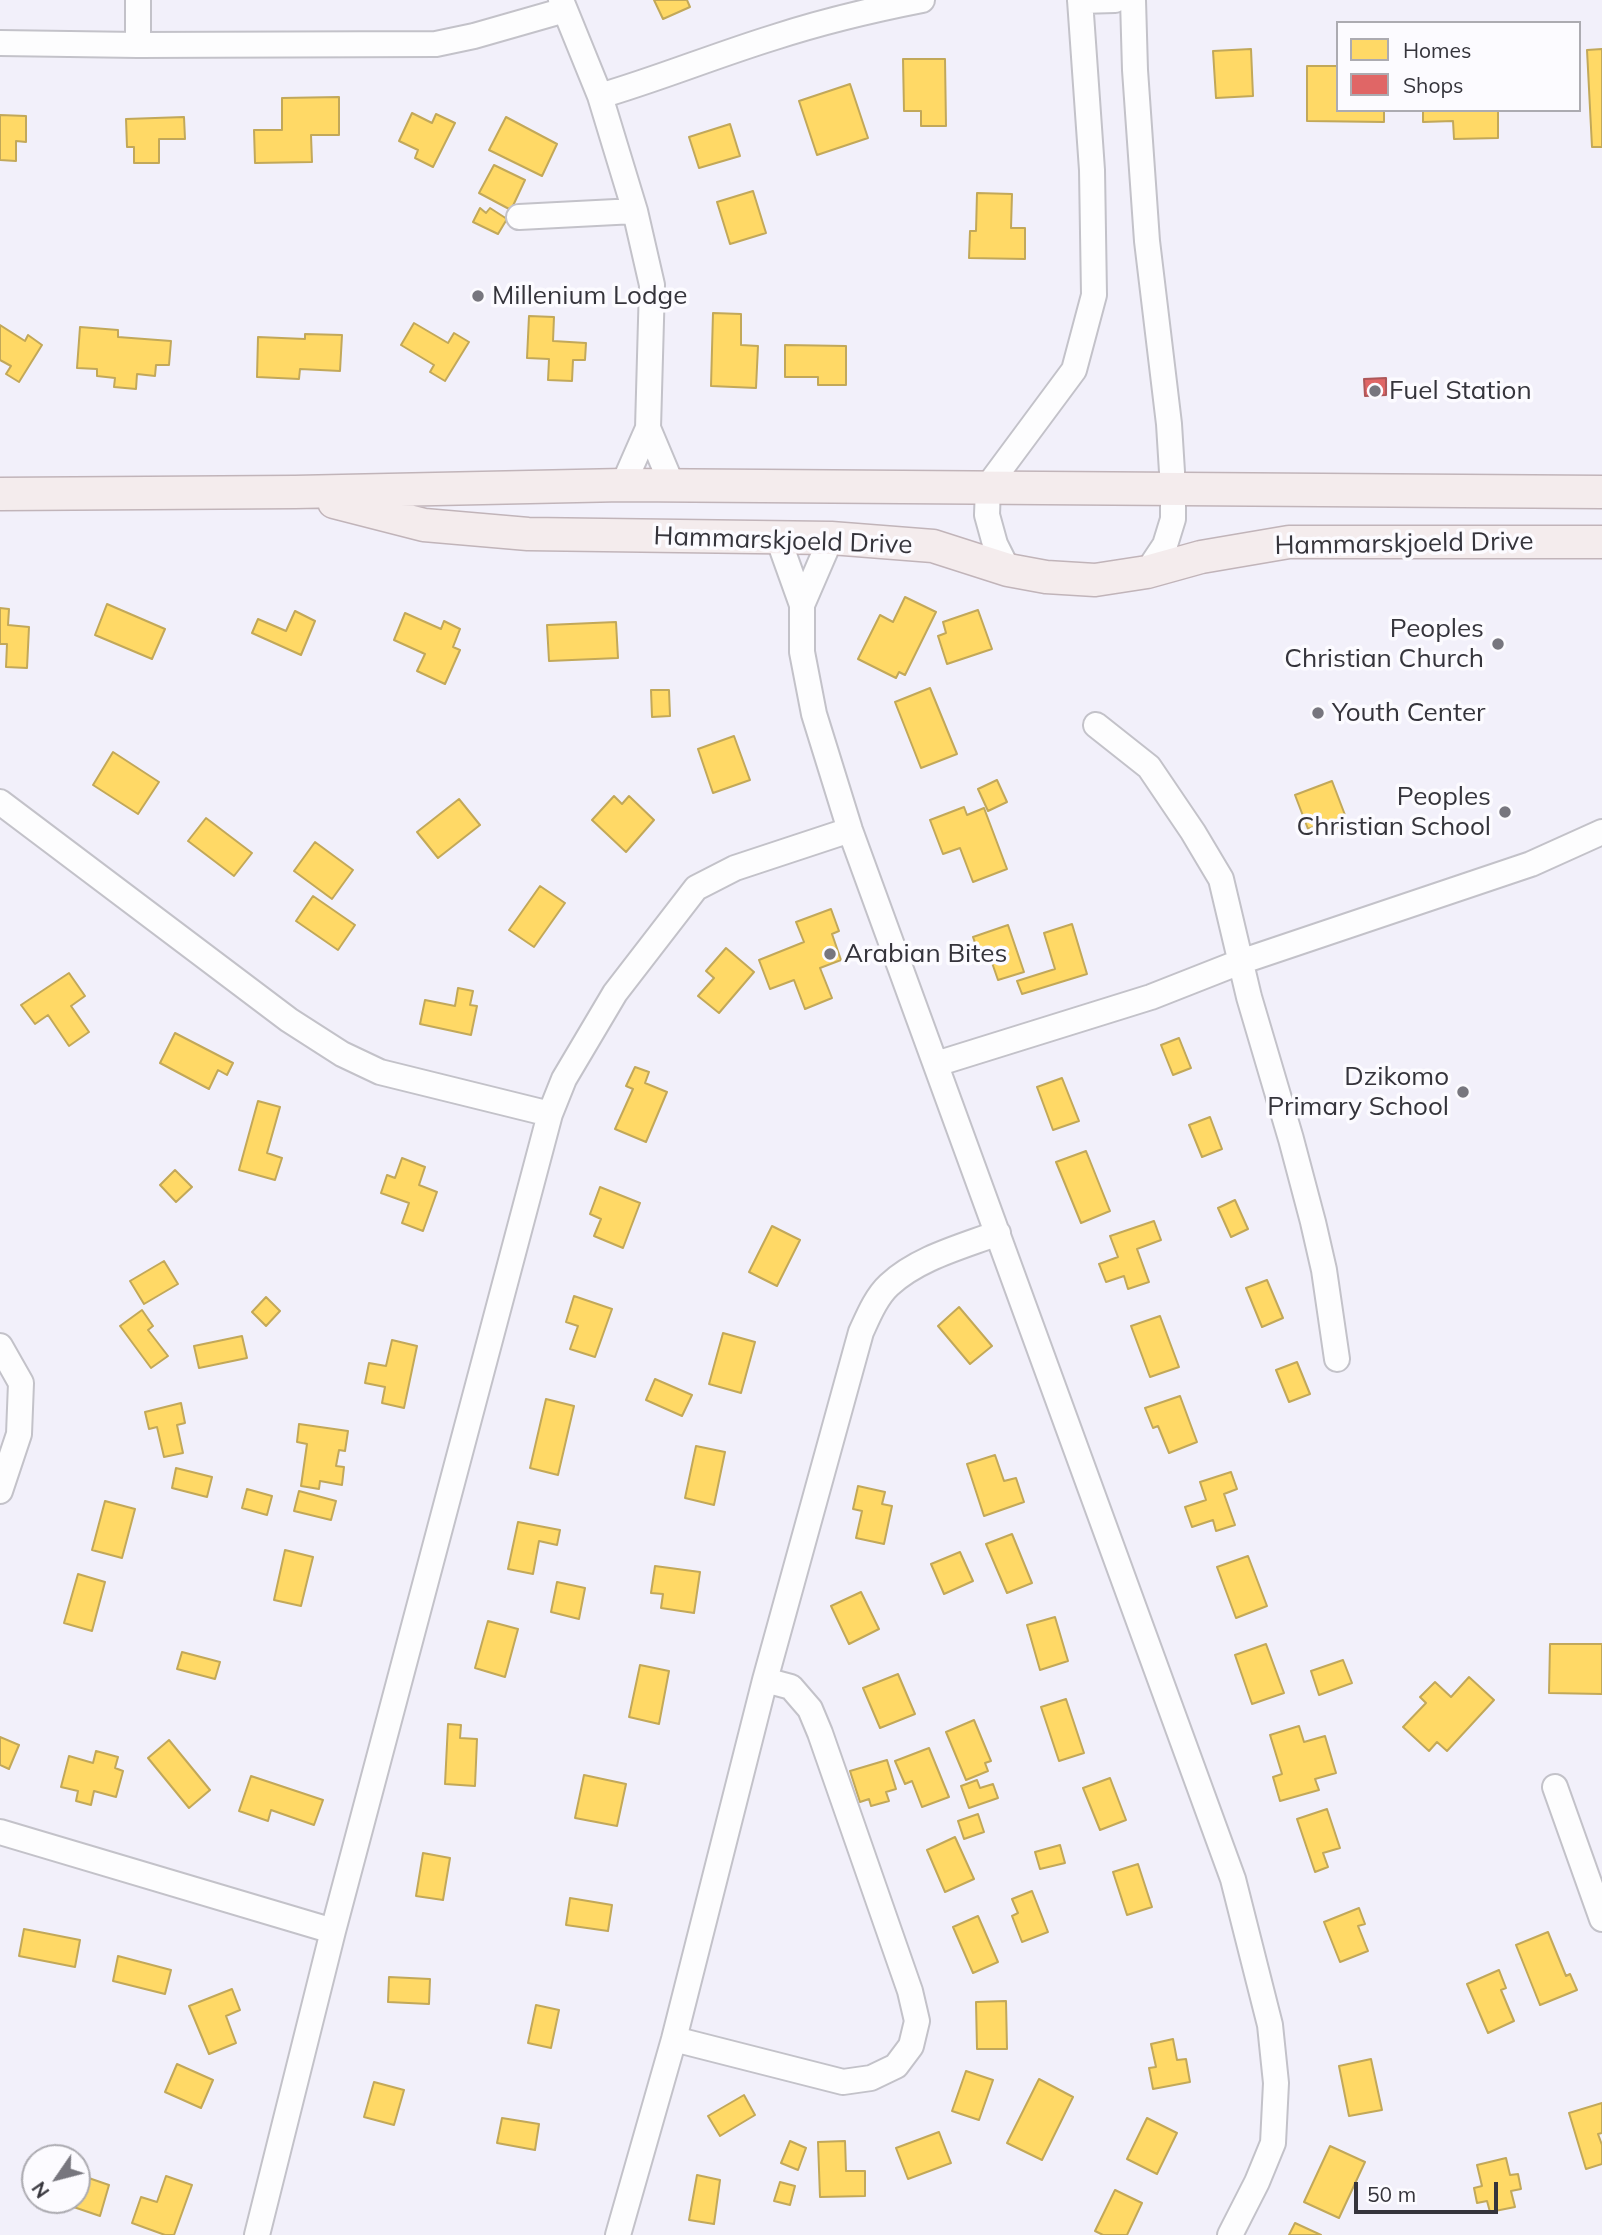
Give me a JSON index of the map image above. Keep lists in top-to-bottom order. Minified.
{"streets":{"main road":["Hammarskjoeld Drive"]},"places":["Millenium Lodge","Fuel Station","Peoples Christian Church","Youth Center","Peoples Christian School","Arabian Bites","Dzikomo Primary School"],"legend":["Homes","Shops"],"scale_bar":"50 m","north":"bottom left"}
